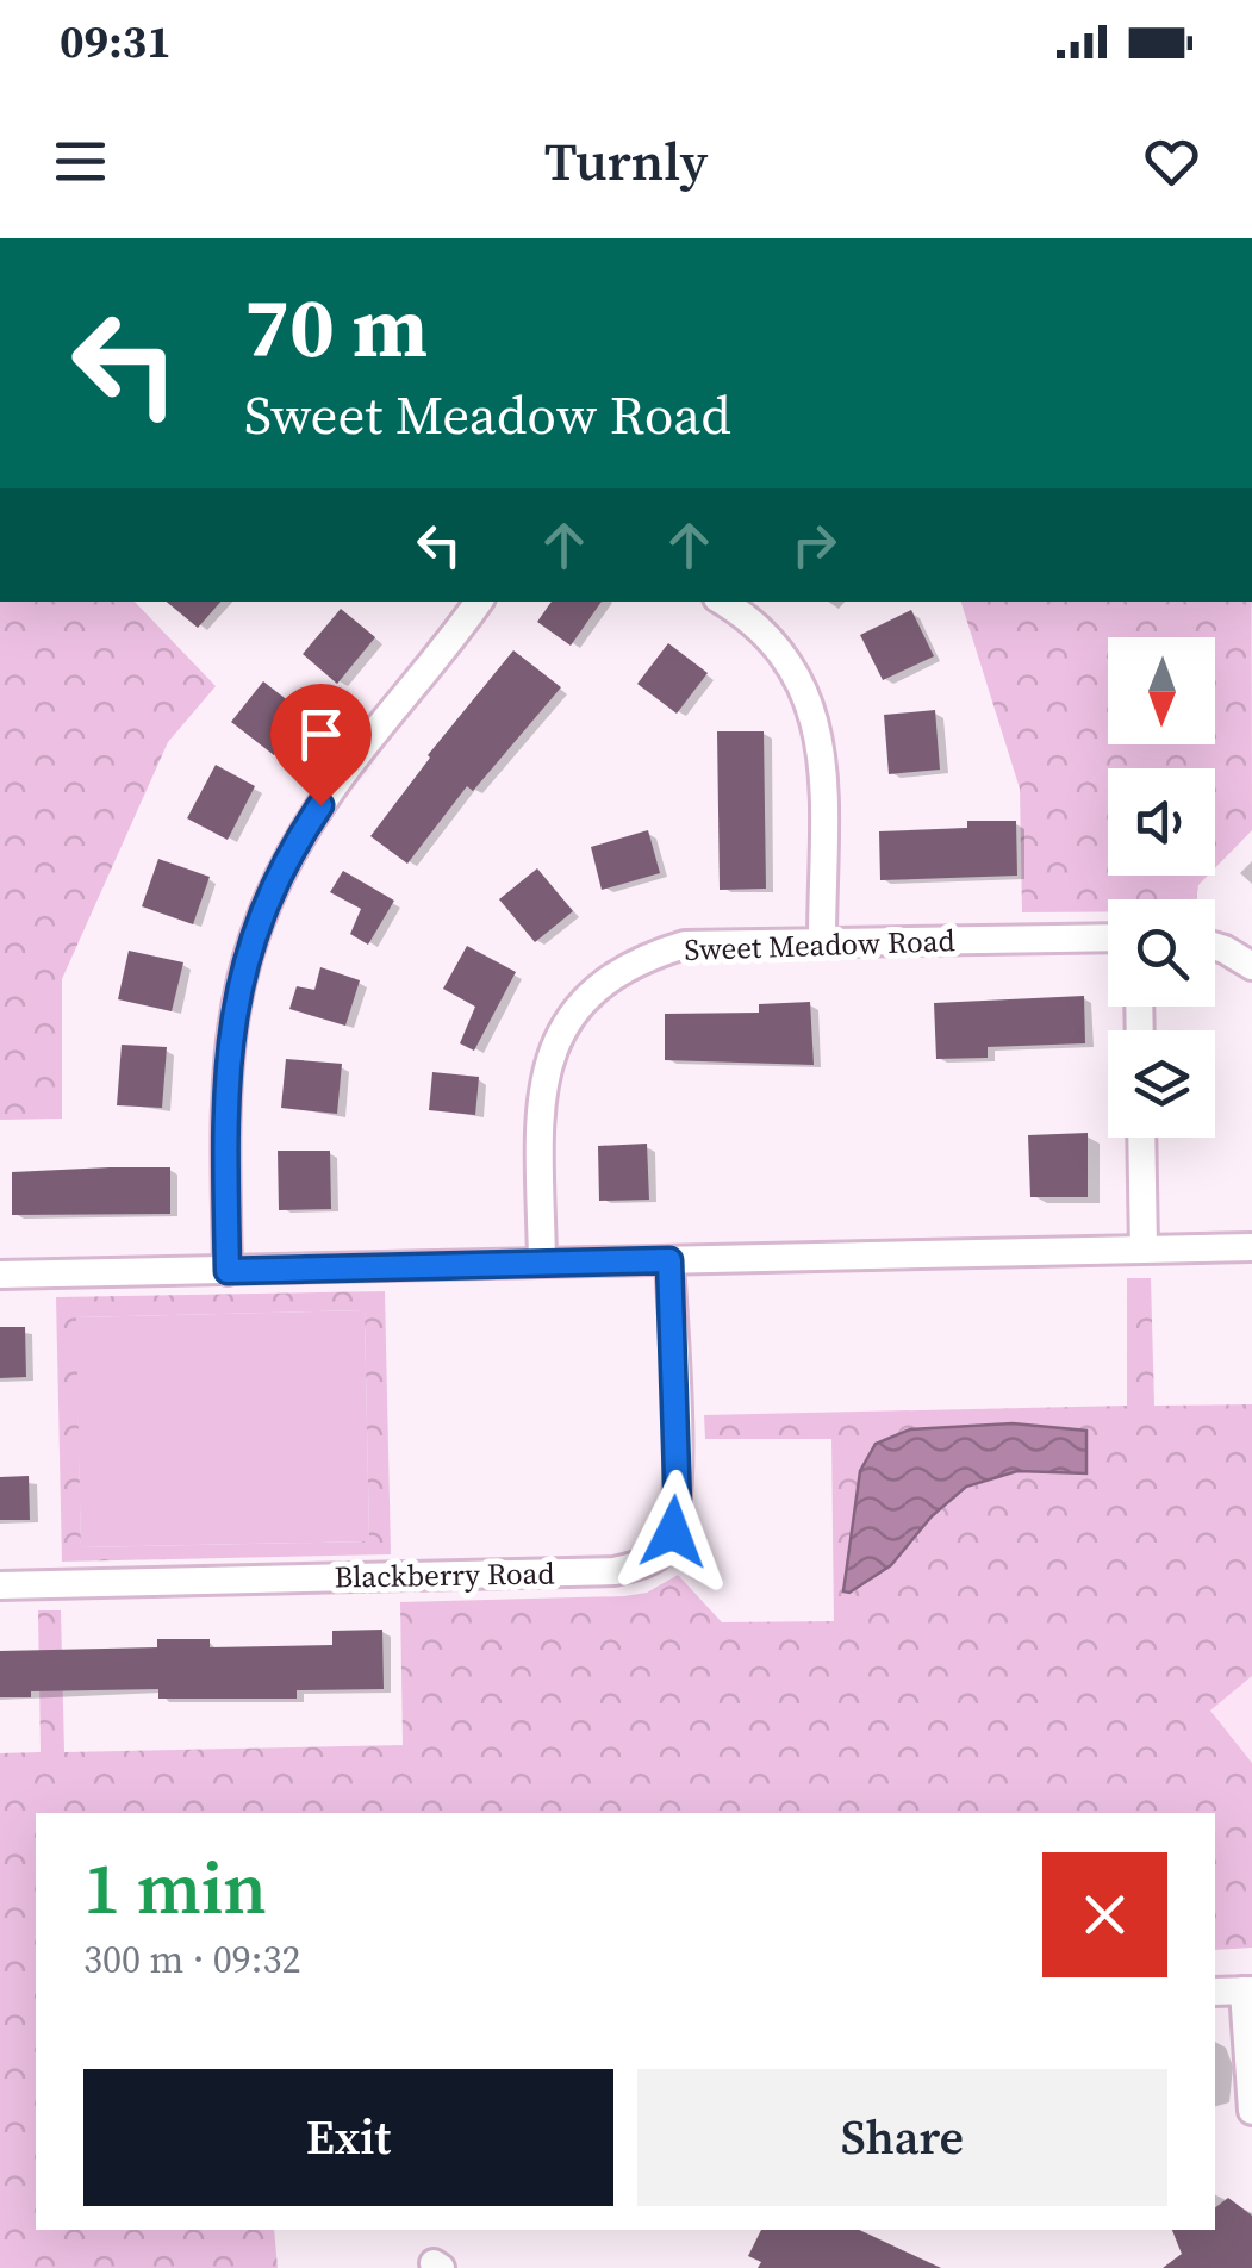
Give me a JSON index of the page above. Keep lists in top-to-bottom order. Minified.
{"streets":{"street":["Sweet Meadow Road","Blackberry Road"]},"north":"bottom","page":{"status":"09:31","header":"Turnly","turn":["70 m","Sweet Meadow Road"],"heading":["1 min","300 m · 09:32"],"buttons":["Exit","Share"]}}
